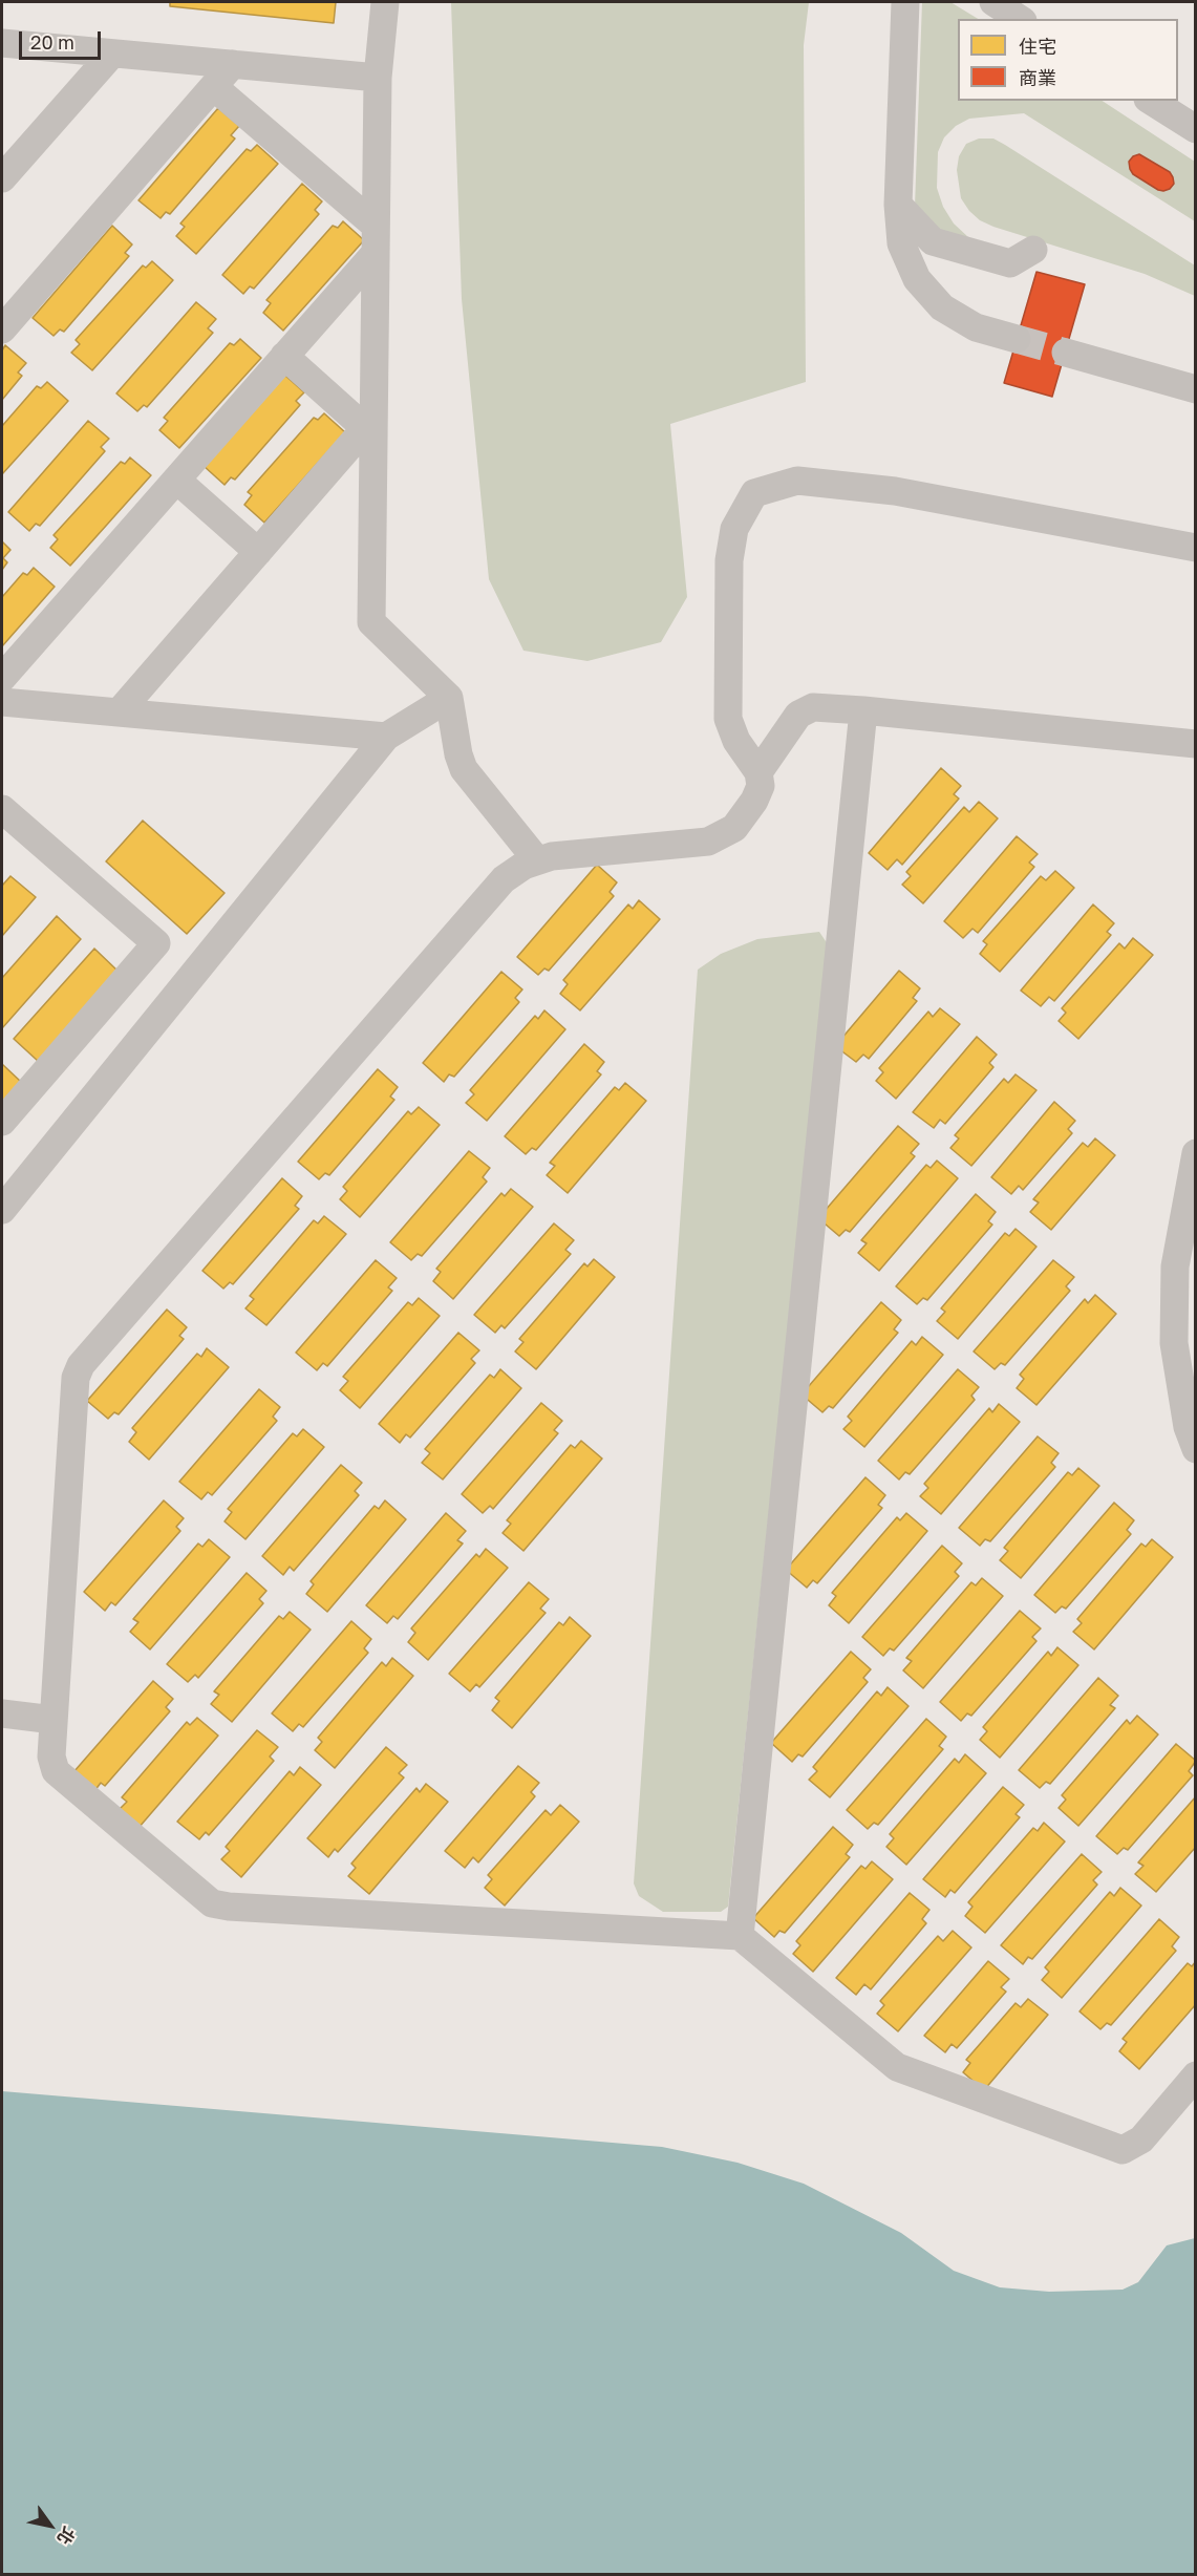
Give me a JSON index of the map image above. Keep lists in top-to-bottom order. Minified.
{"legend":["住宅","商業"],"scale_bar":"20 m","north":"bottom right"}
